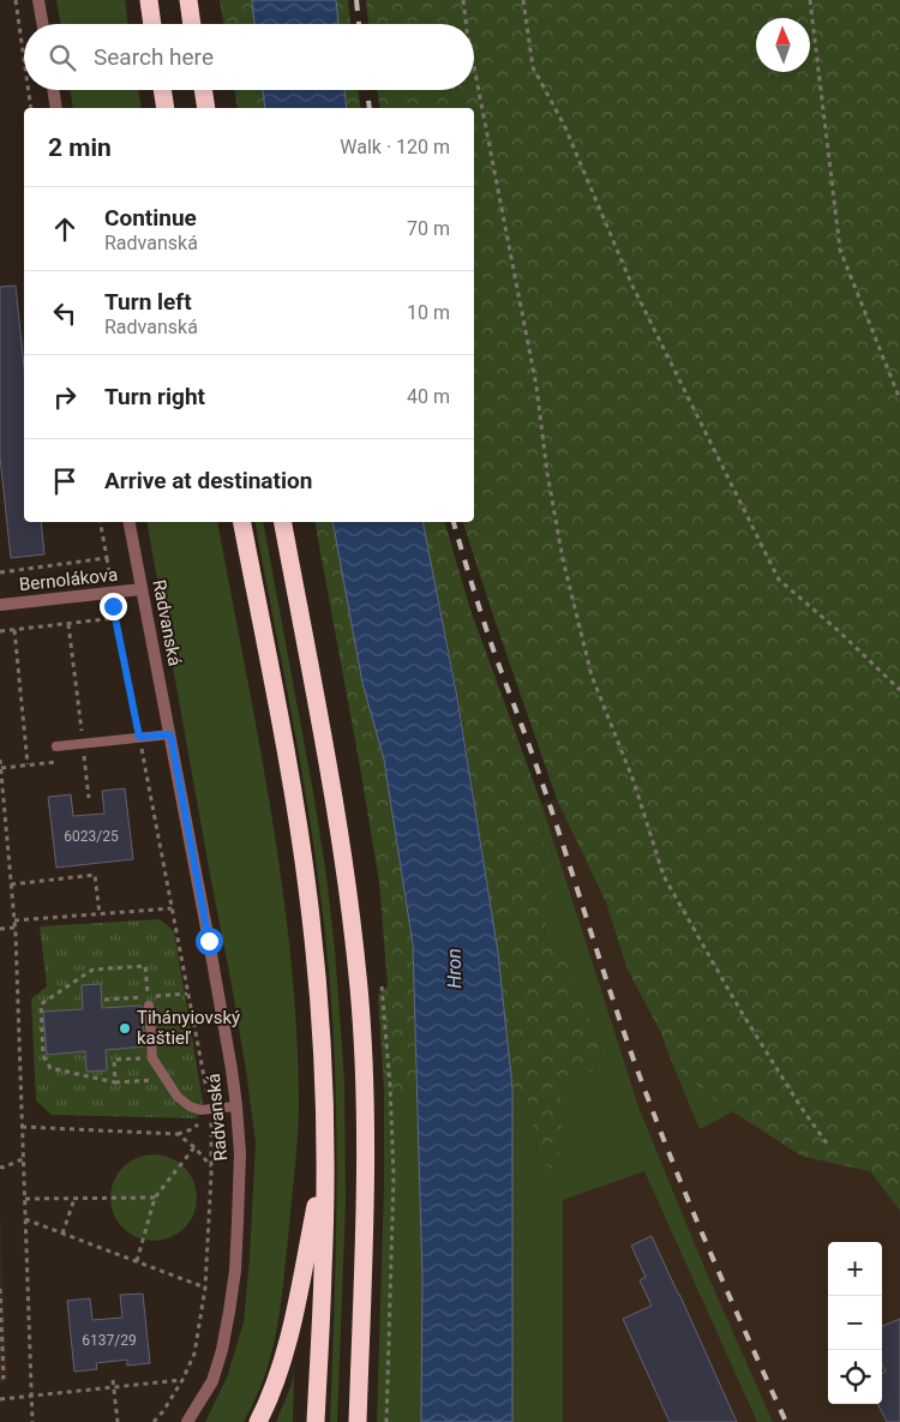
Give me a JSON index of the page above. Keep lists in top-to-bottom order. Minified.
{"streets":{"street":["Bernolákova","Radvanská"]},"crossings":[["Bernolákova","Radvanská"]],"water":["Hron"],"places":["Tihányiovský kaštieľ"],"house_numbers":["6023/25","6137/29"],"north":"top","page":{"search":"Search here","heading":["2 min","Walk · 120 m"],"list":[["Continue","Radvanská","70 m"],["Turn left","Radvanská","10 m"],["Turn right","40 m"],"Arrive at destination"],"map_buttons":["+","−"]}}
